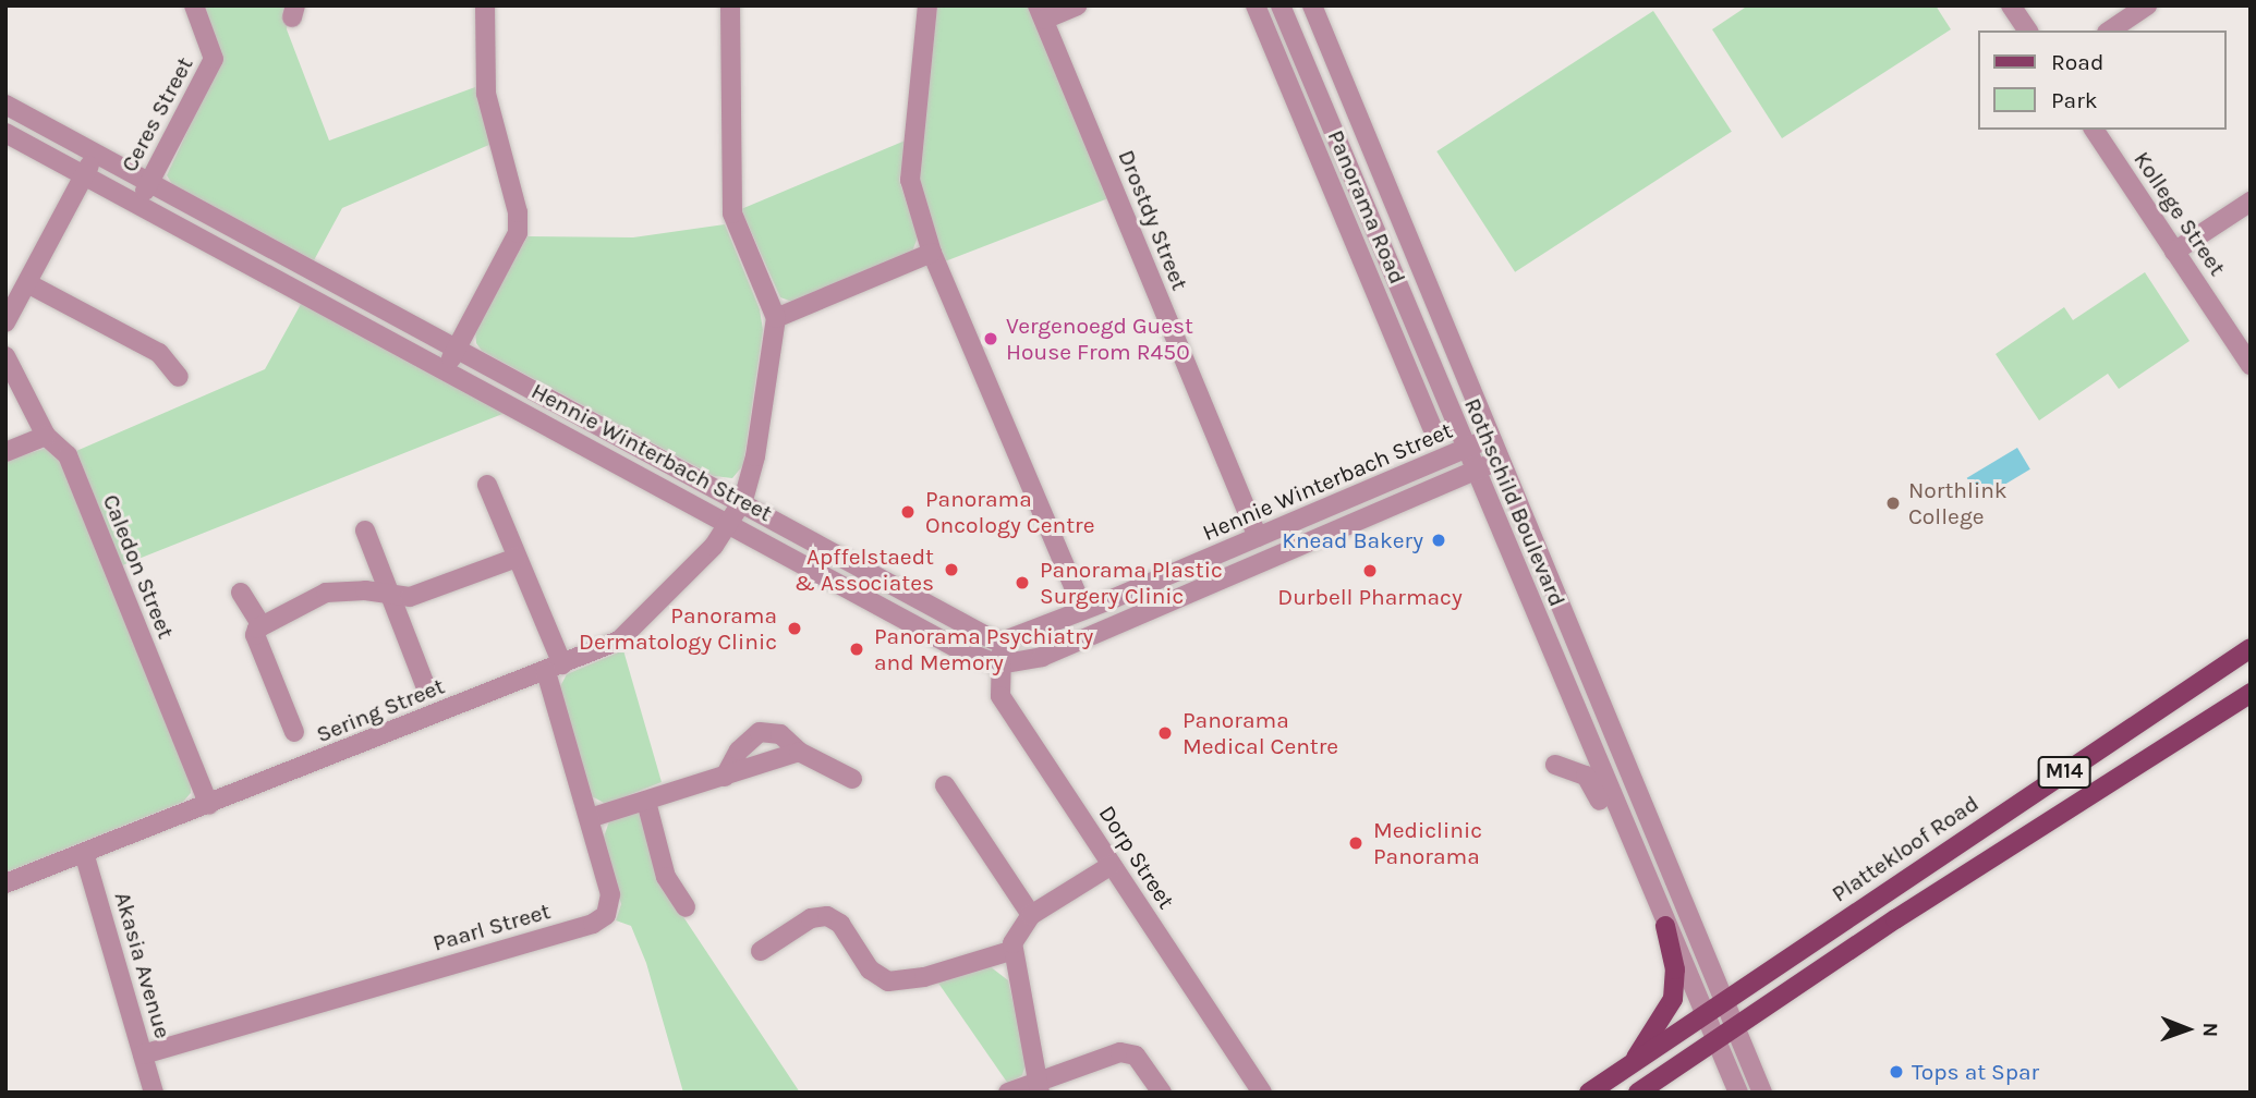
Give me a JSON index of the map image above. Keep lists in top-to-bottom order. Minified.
{"streets":{"main road":["M14","Plattekloof Road"],"street":["Ceres Street","Panorama Road","Kollege Street","Drostdy Street","Hennie Winterbach Street","Rothschild Boulevard","Caledon Street","Sering Street","Dorp Street","Paarl Street","Akasia Avenue"]},"crossings":[["Ceres Street","Hennie Winterbach Street"],["Drostdy Street","Hennie Winterbach Street"],["Hennie Winterbach Street","Rothschild Boulevard"],["Hennie Winterbach Street","Sering Street"],["Hennie Winterbach Street","Dorp Street"],["Rothschild Boulevard","M14"],["Rothschild Boulevard","Plattekloof Road"],["Caledon Street","Sering Street"],["Sering Street","Paarl Street"],["Sering Street","Akasia Avenue"],["Paarl Street","Akasia Avenue"]],"places":["Vergenoegd Guest House From R450","Northlink College","Panorama Oncology Centre","Knead Bakery","Apffelstaedt & Associates","Durbell Pharmacy","Panorama Plastic Surgery Clinic","Panorama Dermatology Clinic","Panorama Psychiatry and Memory","Panorama Medical Centre","Mediclinic Panorama","Tops at Spar"],"legend":["Road","Park"],"north":"right"}
